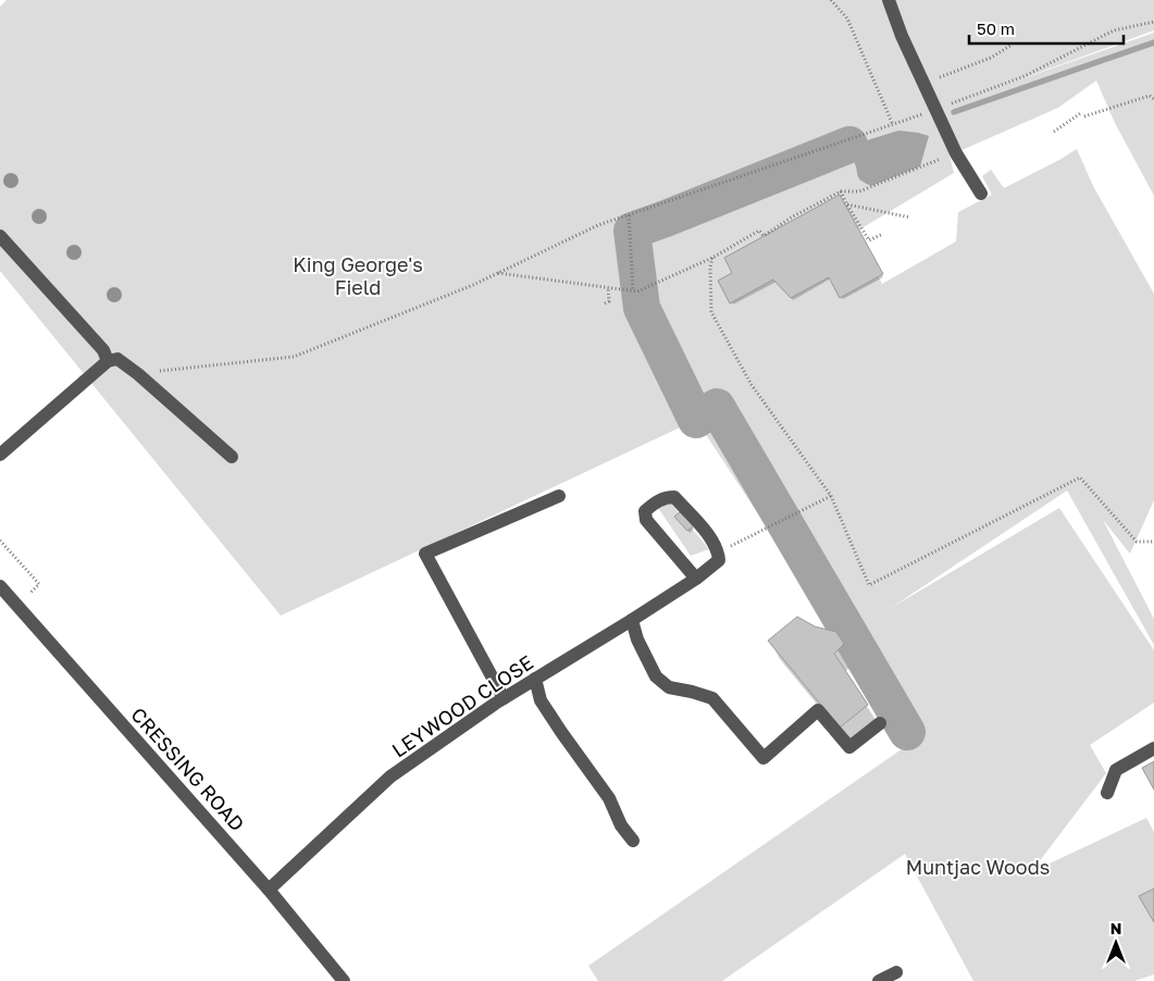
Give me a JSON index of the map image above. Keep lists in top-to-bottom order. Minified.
{"streets":{"street":["LEYWOOD CLOSE","CRESSING ROAD"]},"crossings":[["LEYWOOD CLOSE","CRESSING ROAD"]],"parks":["King George's Field","Muntjac Woods"],"scale_bar":"50 m","north":"top"}
